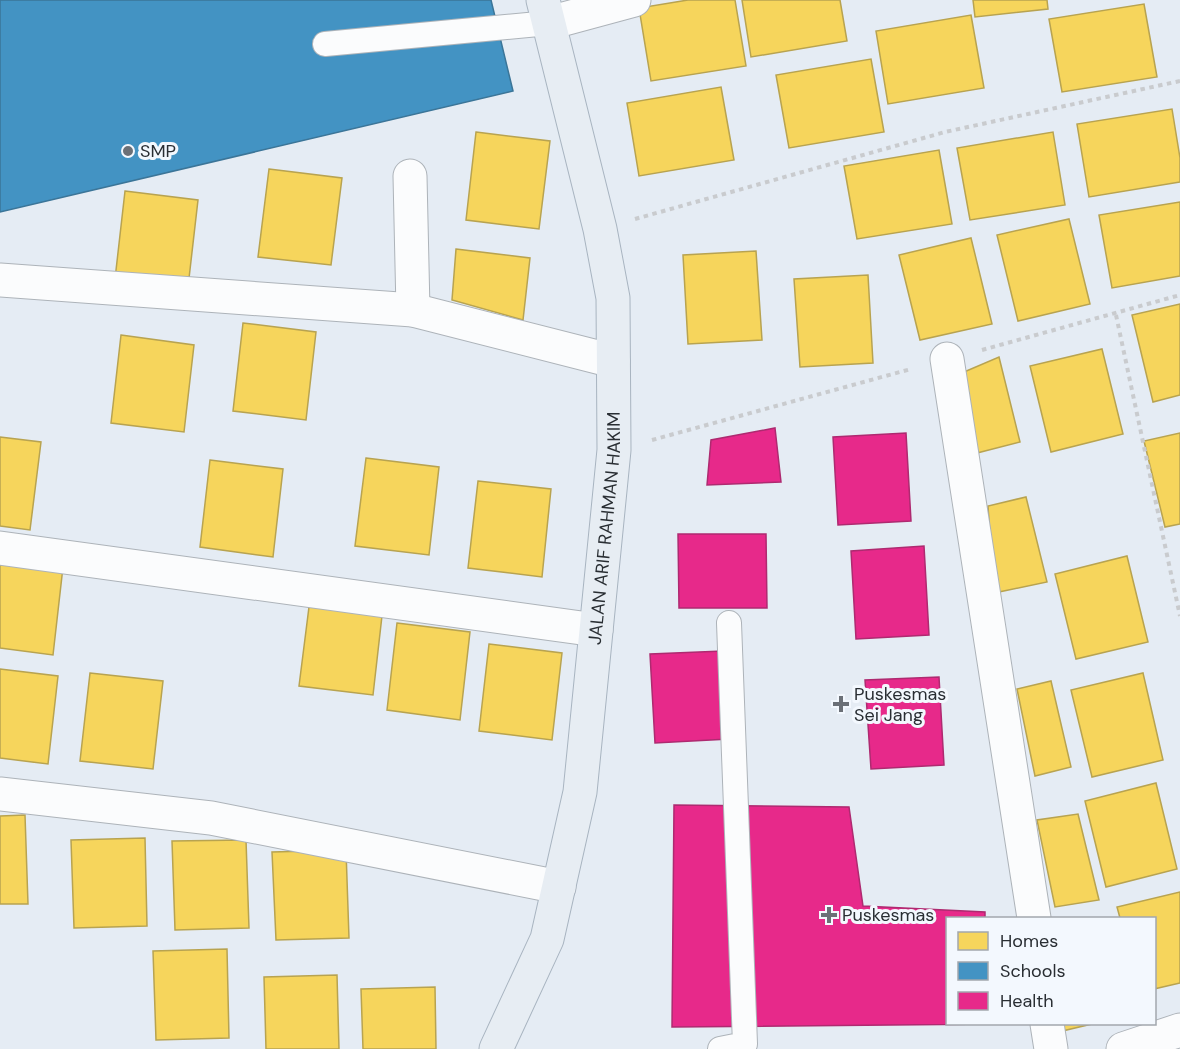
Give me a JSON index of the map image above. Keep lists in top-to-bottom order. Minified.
{"streets":{"main road":["JALAN ARIF RAHMAN HAKIM"]},"places":{"other":["SMP"],"health":["Puskesmas Sei Jang","Puskesmas"]},"legend":["Homes","Schools","Health"]}
